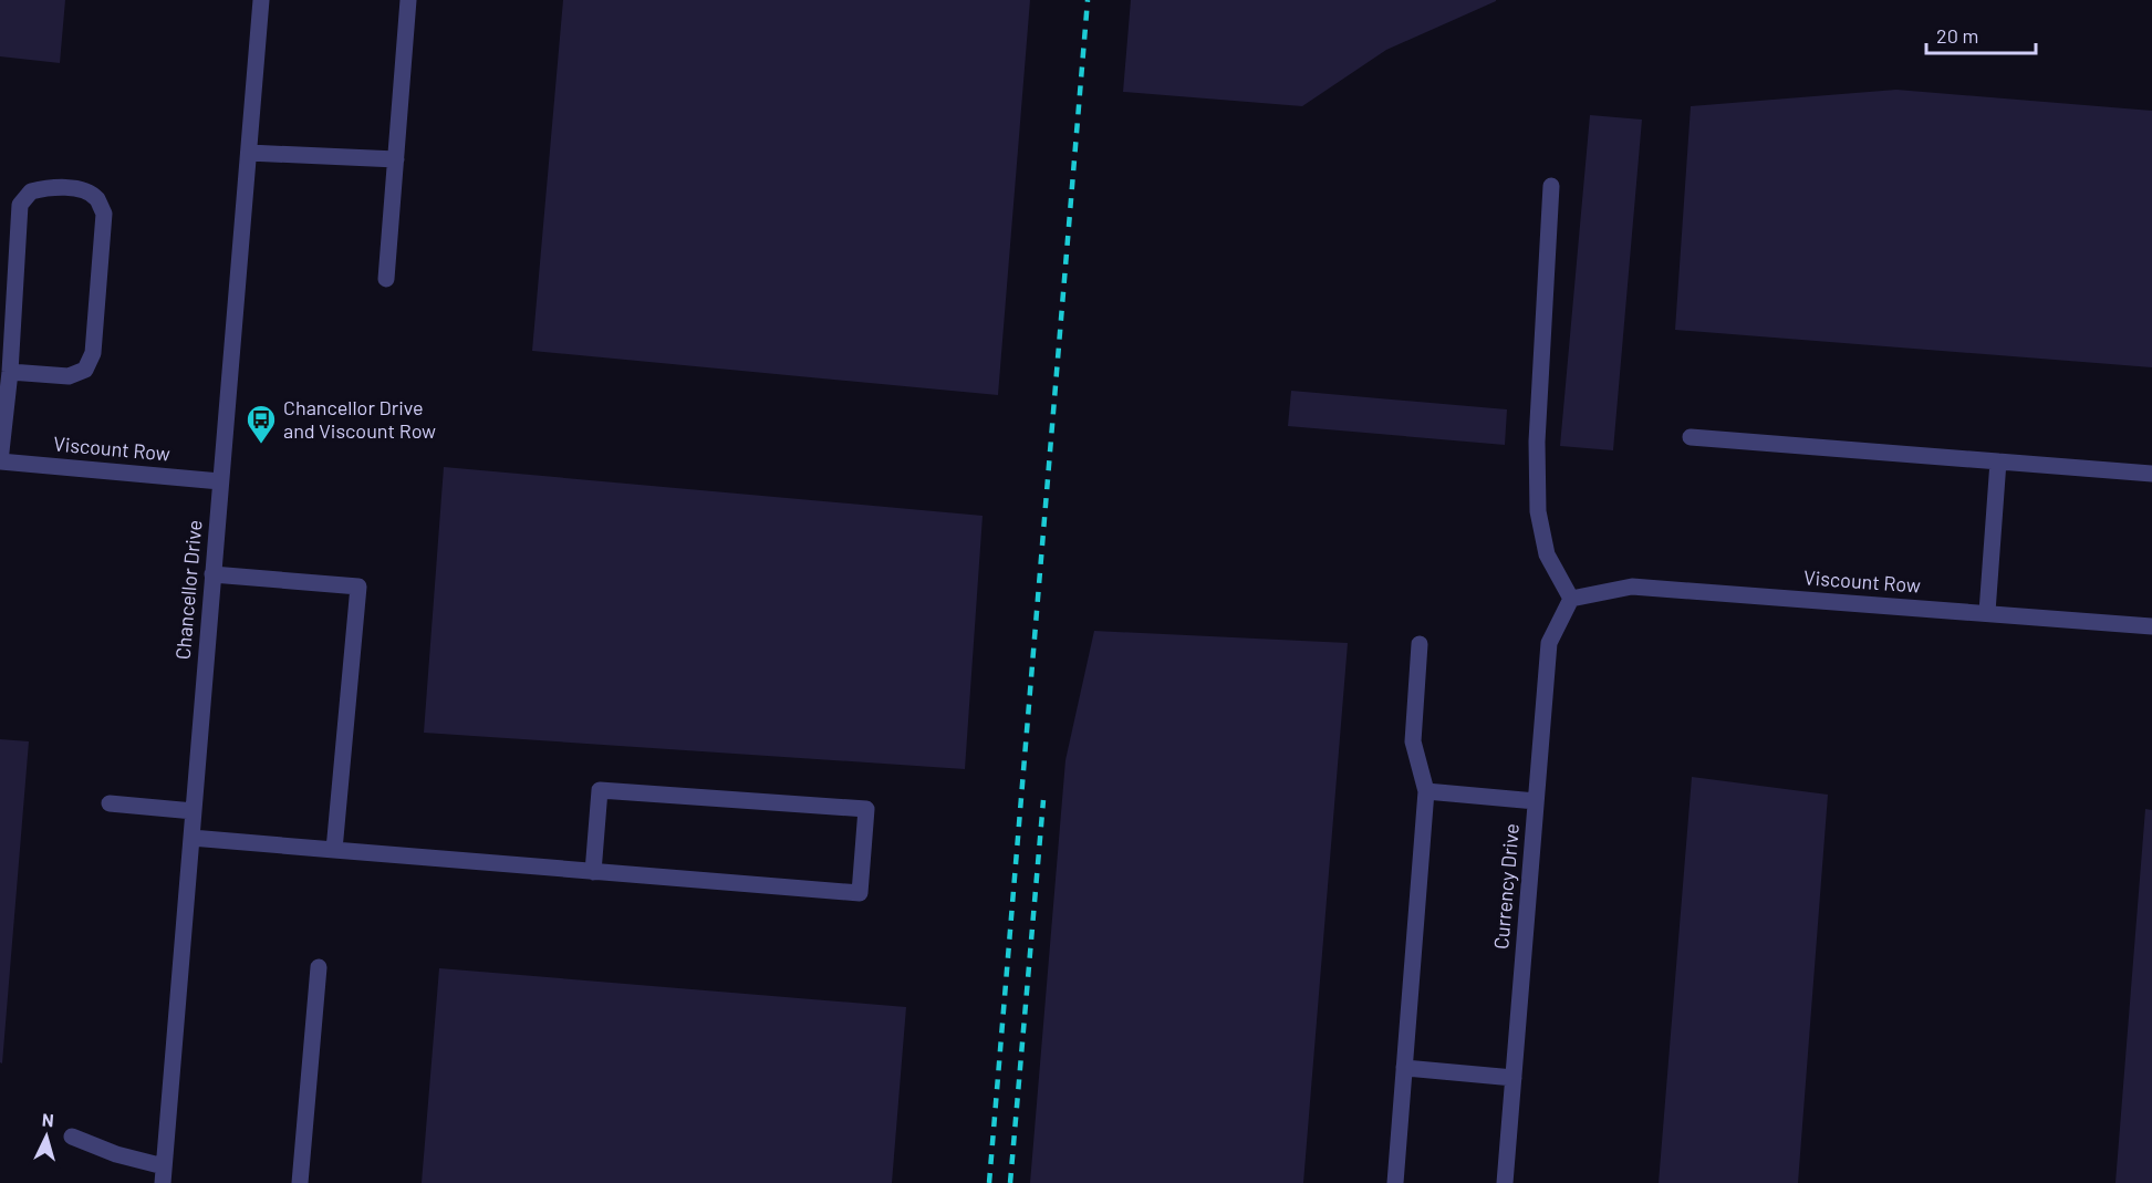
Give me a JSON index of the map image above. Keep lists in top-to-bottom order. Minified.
{"streets":{"street":["Viscount Row","Chancellor Drive","Currency Drive"]},"crossings":[["Viscount Row","Chancellor Drive"],["Viscount Row","Currency Drive"]],"places":{"bus stop":["Chancellor Drive and Viscount Row"]},"scale_bar":"20 m","north":"top"}
